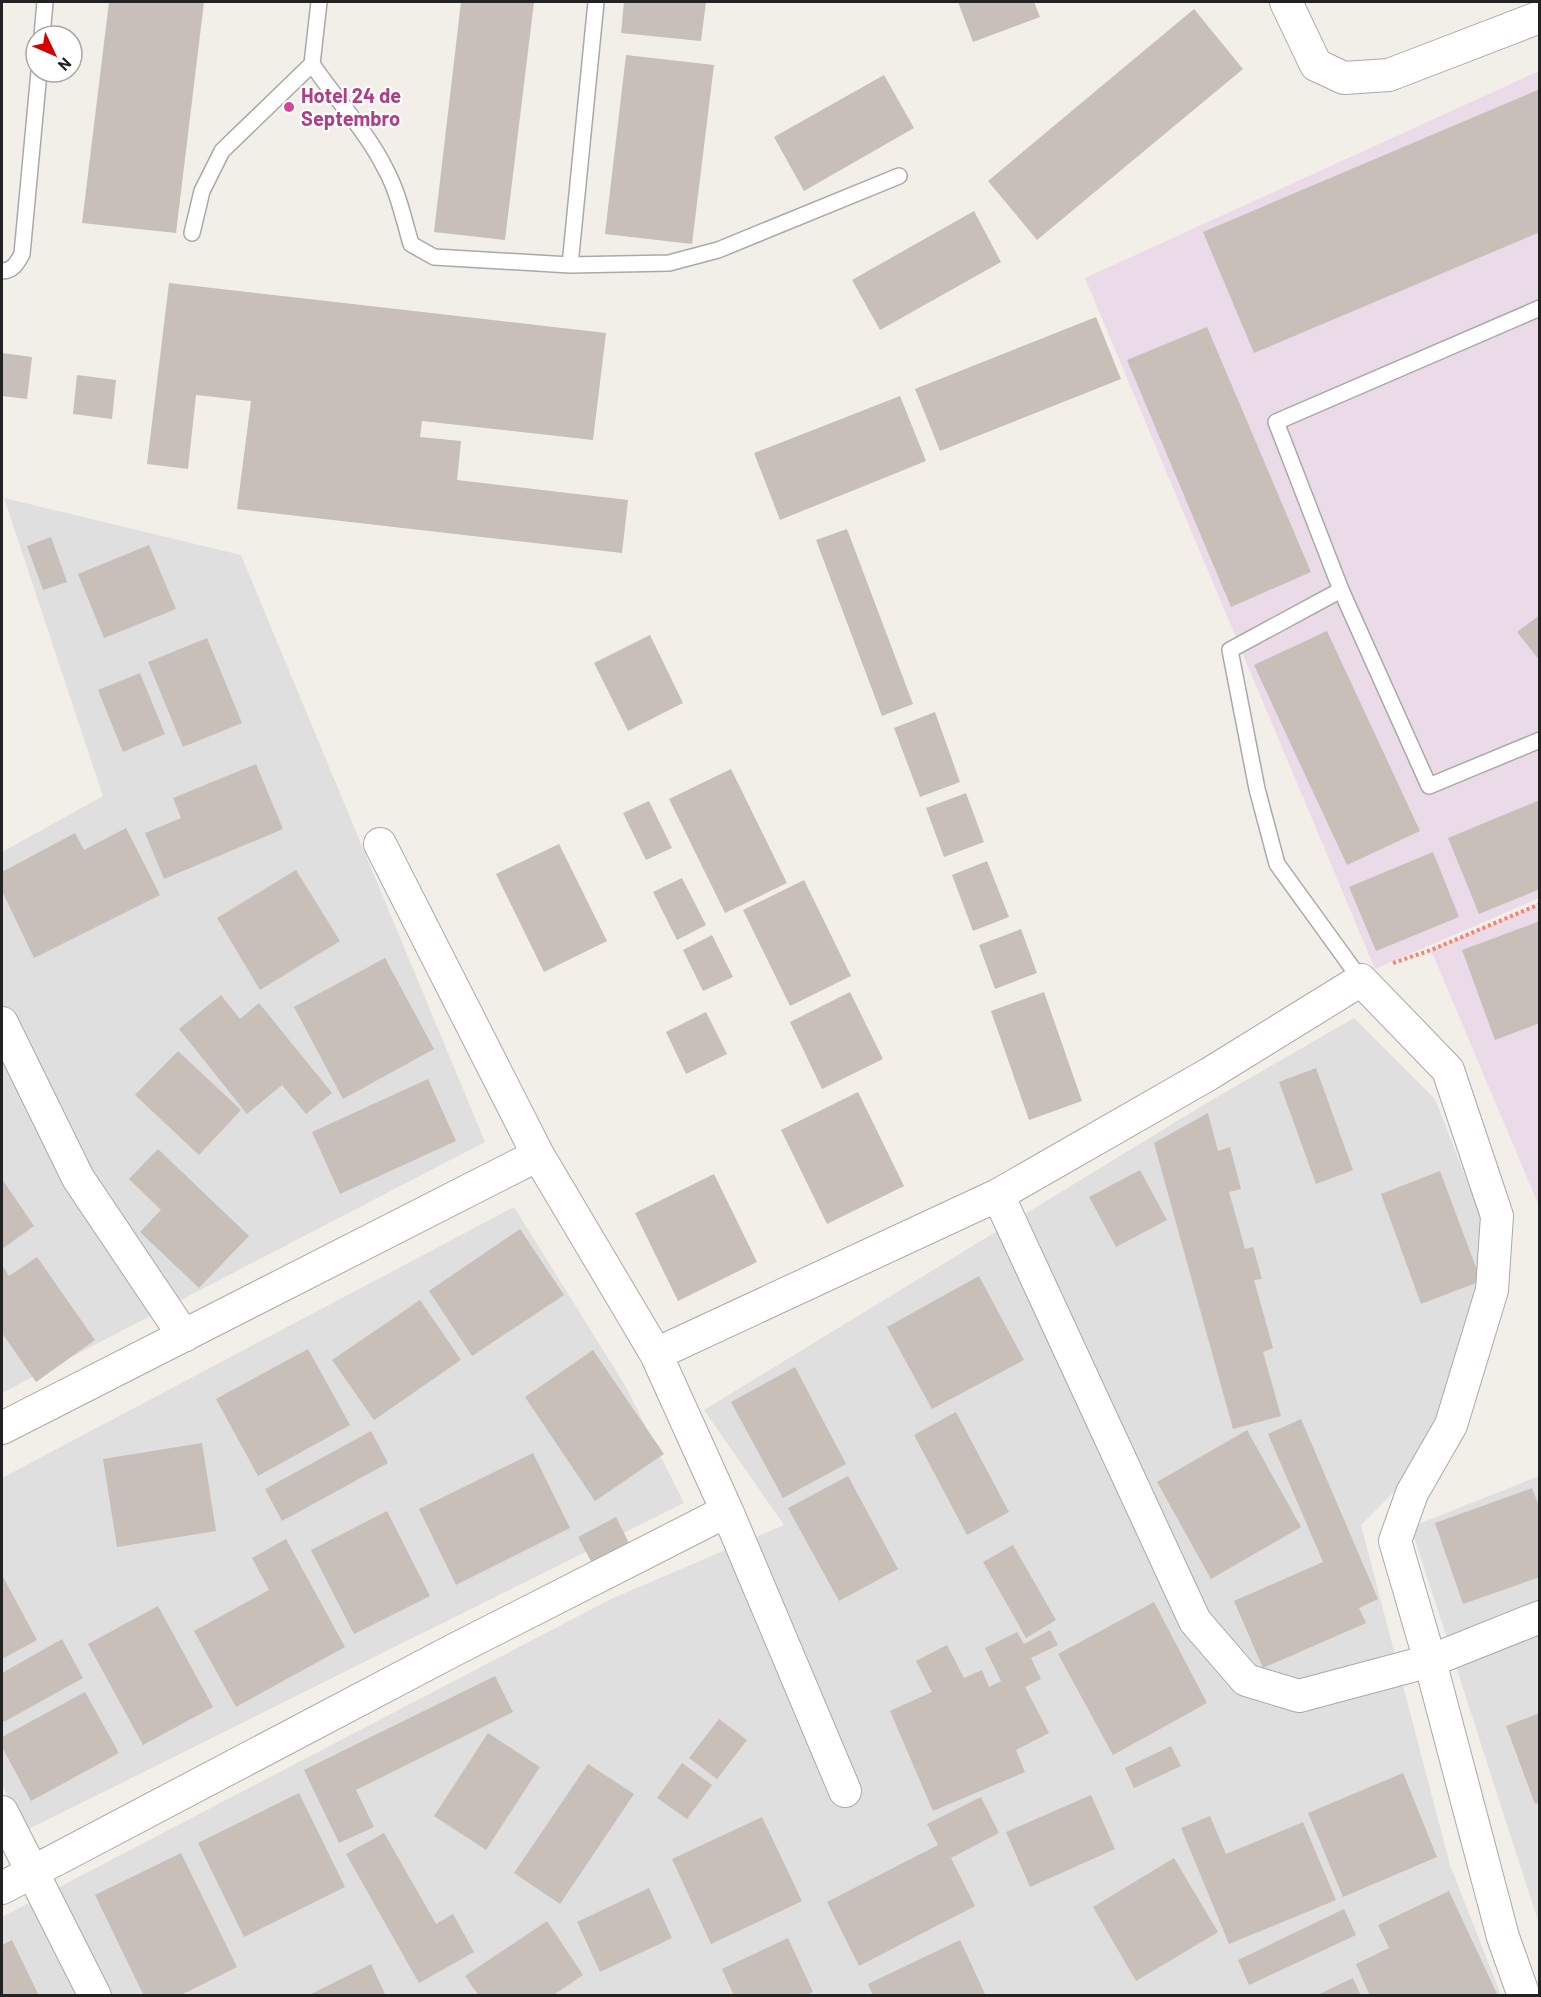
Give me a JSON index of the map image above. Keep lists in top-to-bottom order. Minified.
{"places":["Hotel 24 de Septembro"],"north":"bottom right"}
